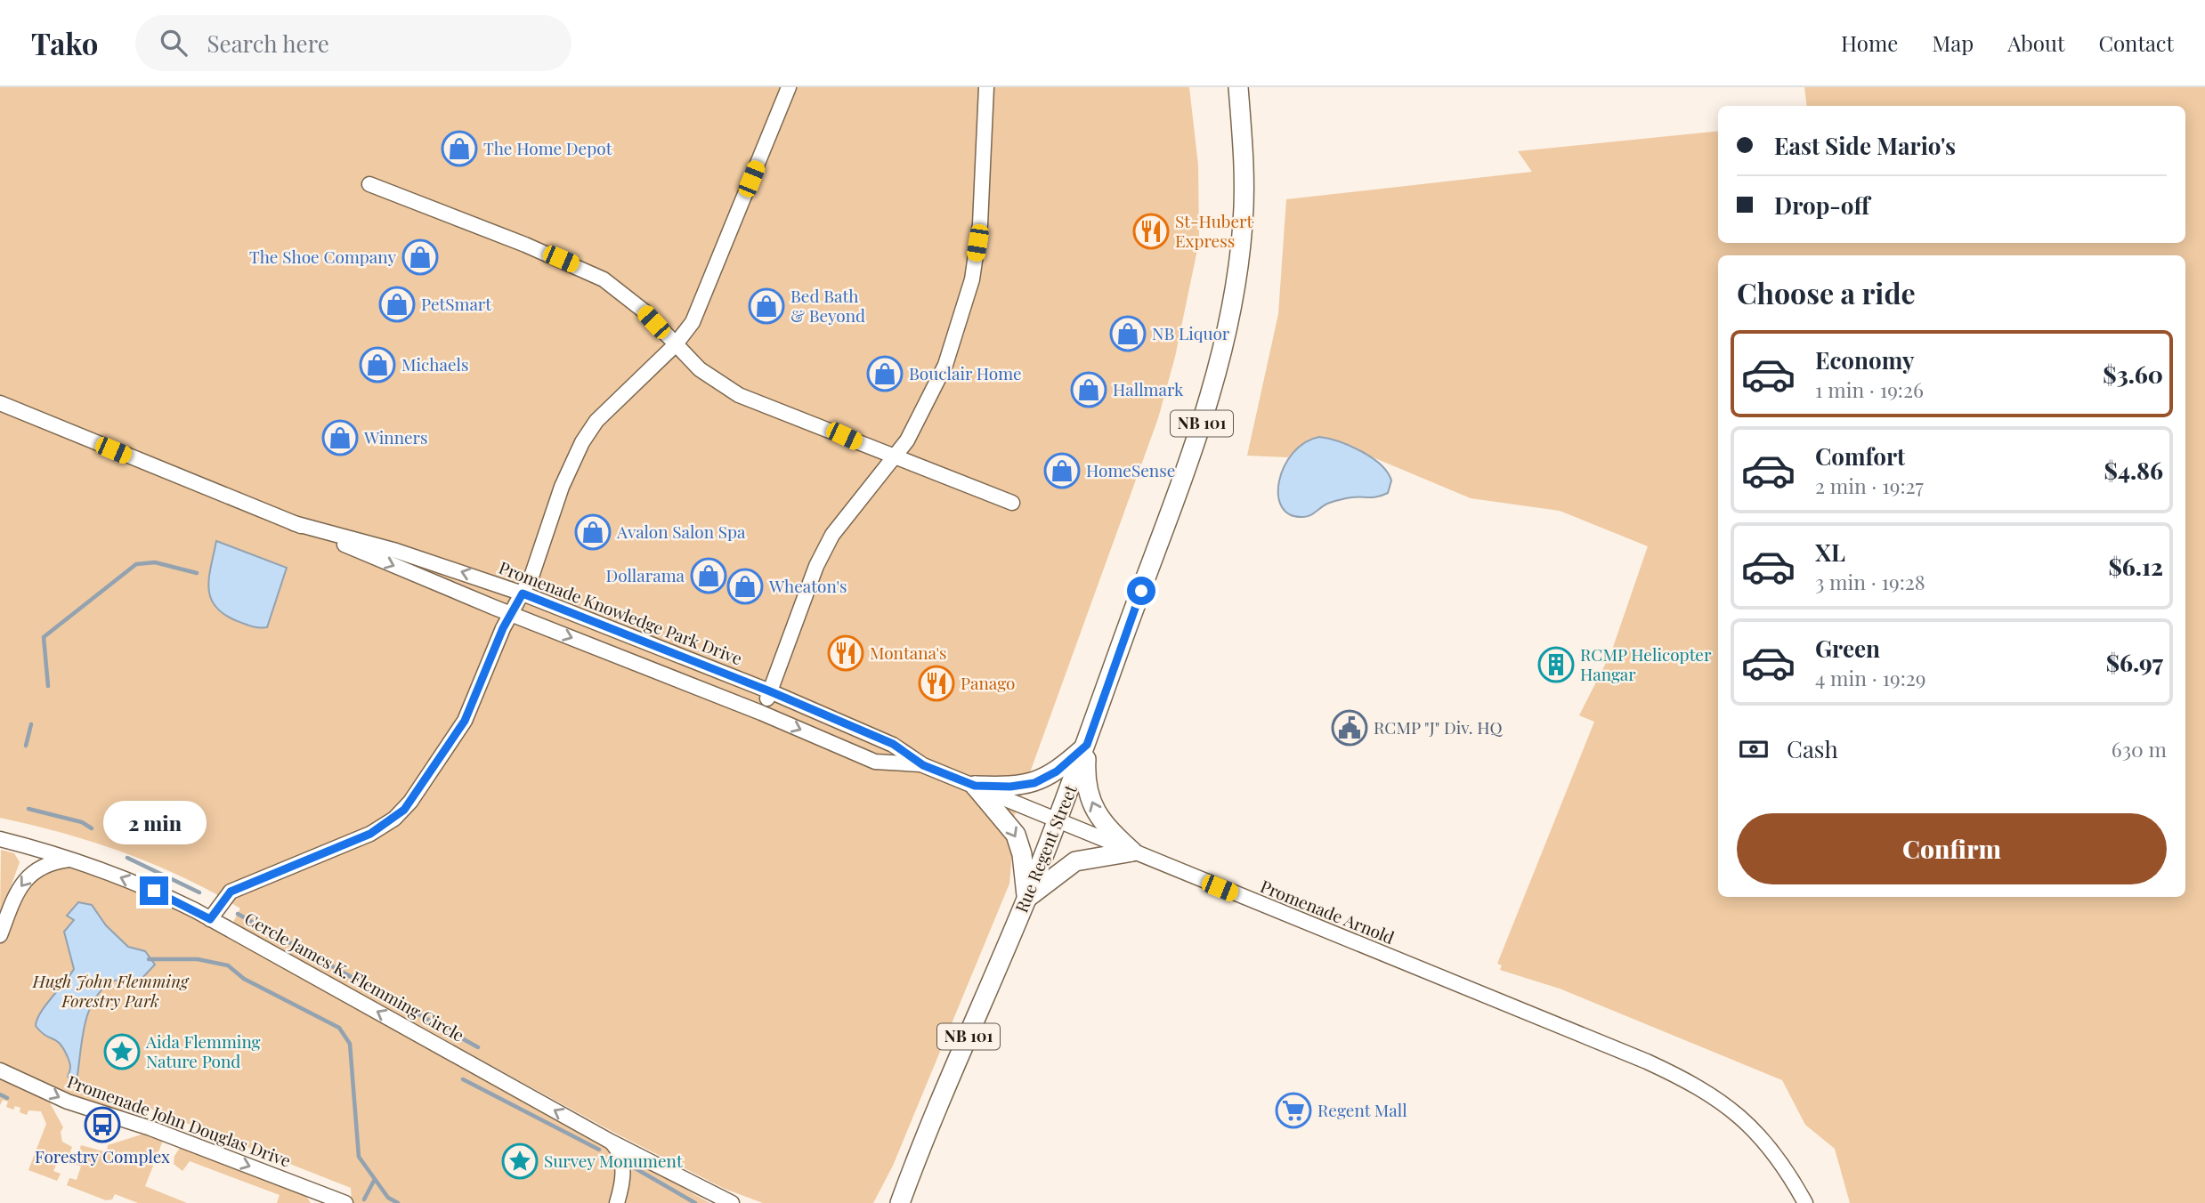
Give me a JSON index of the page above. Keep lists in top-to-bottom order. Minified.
{"streets":{"main road":["NB 101","Rue Regent Street"],"street":["Promenade Knowledge Park Drive","Promenade Arnold","Cercle James K. Flemming Circle","Promenade John Douglas Drive"]},"crossings":[["Promenade Knowledge Park Drive","Rue Regent Street"],["Promenade Knowledge Park Drive","Promenade Arnold"],["Rue Regent Street","Promenade Arnold"]],"one_way":["Cercle James K. Flemming Circle","Promenade John Douglas Drive"],"parks":["Hugh John Flemming Forestry Park"],"places":{"shop":["The Home Depot","The Shoe Company","PetSmart","Bed Bath & Beyond","NB Liquor","Michaels","Bouclair Home","Hallmark","Winners","HomeSense","Avalon Salon Spa","Dollarama","Wheaton's"],"restaurant":["St-Hubert Express","Montana's","Panago"],"building":["RCMP Helicopter Hangar"],"public building":["RCMP \"J\" Div. HQ"],"place":["Aida Flemming Nature Pond","Survey Monument"],"supermarket":["Regent Mall"],"bus stop":["Forestry Complex"]},"page":{"header":"Tako","search":"Search here","nav":["Home","Map","About","Contact"],"banner":["East Side Mario's","Drop-off"],"heading":"Choose a ride","list":[{"name":"Economy","note":"1 min · 19:26","value":"$3.60"},{"name":"Comfort","note":"2 min · 19:27","value":"$4.86"},{"name":"XL","note":"3 min · 19:28","value":"$6.12"},{"name":"Green","note":"4 min · 19:29","value":"$6.97"}],"pay":["Cash","630 m"],"bubble":"2 min","buttons":"Confirm"}}
